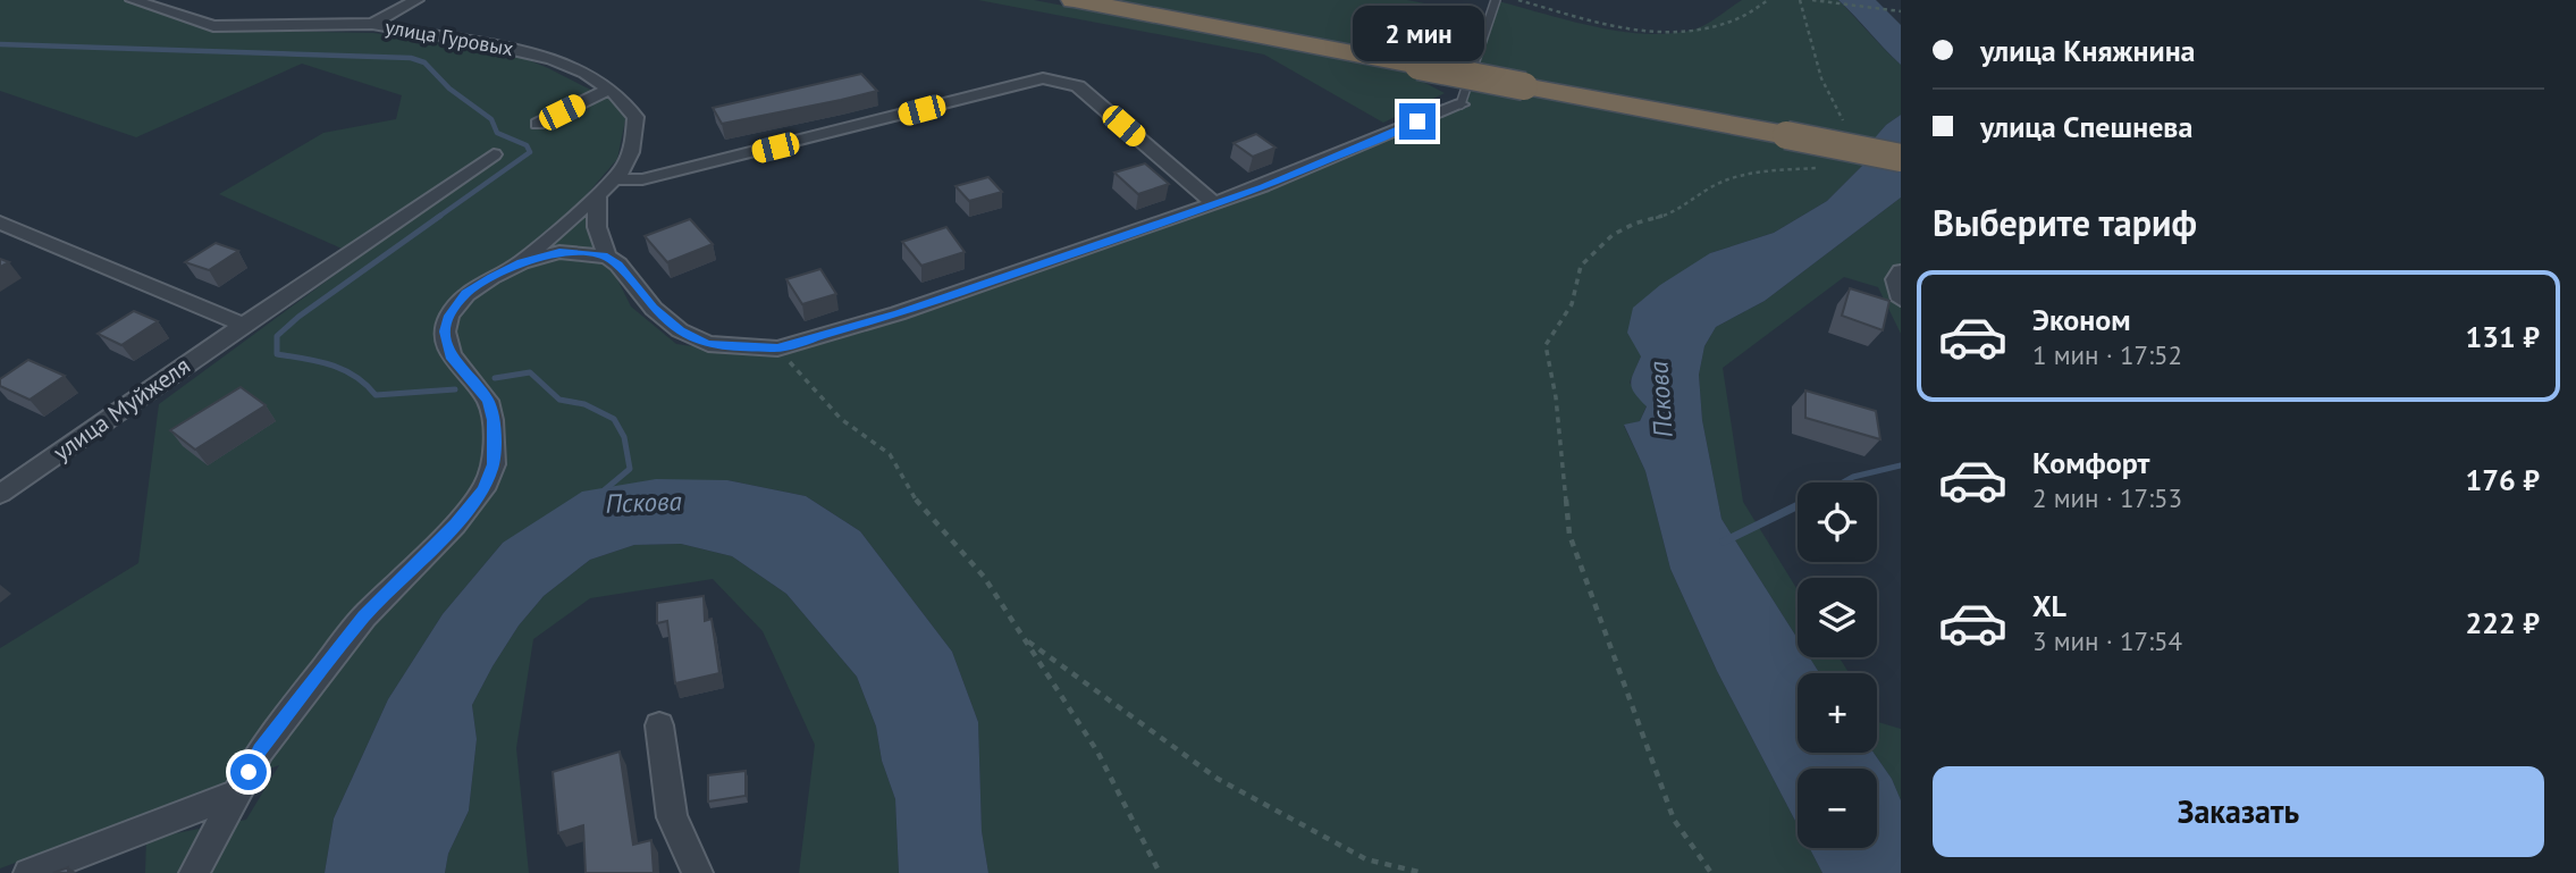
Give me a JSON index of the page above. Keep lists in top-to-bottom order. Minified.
{"streets":{"street":["улица Гуровых","улица Муйжеля"]},"water":["Пскова"],"page":{"banner":["улица Княжнина","улица Спешнева"],"bubble":"2 мин","heading":"Выберите тариф","list":[{"name":"Эконом","note":"1 мин · 17:52","value":"131 ₽"},{"name":"Комфорт","note":"2 мин · 17:53","value":"176 ₽"},{"name":"XL","note":"3 мин · 17:54","value":"222 ₽"}],"map_buttons":["+","−"],"buttons":"Заказать"}}
